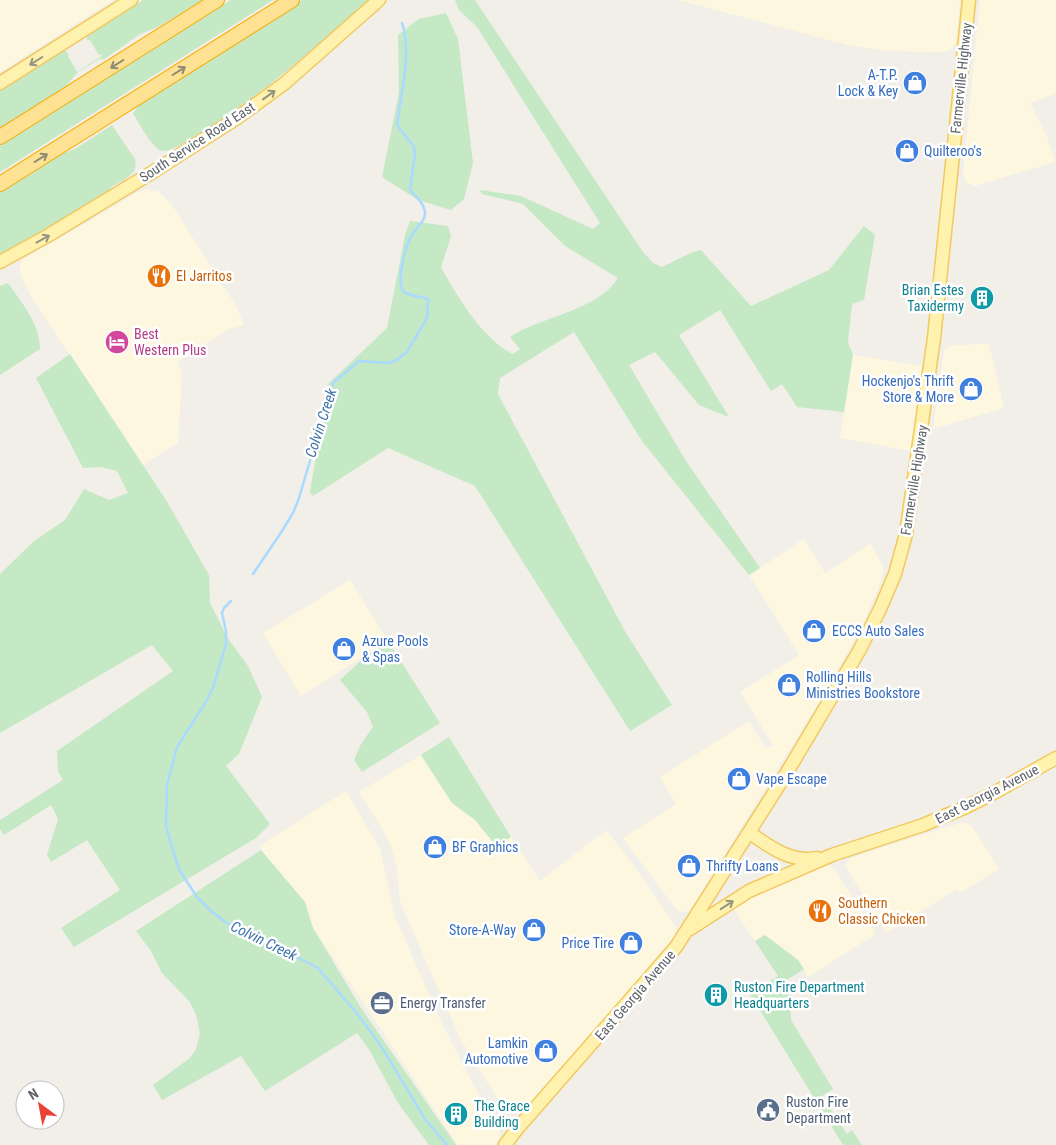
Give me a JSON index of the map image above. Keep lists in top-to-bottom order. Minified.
{"streets":{"main road":["Farmerville Highway","South Service Road East","East Georgia Avenue"]},"crossings":[["Farmerville Highway","East Georgia Avenue"]],"one_way":["South Service Road East"],"water":["Colvin Creek"],"places":{"shop":["A-T.P. Lock & Key","Quilteroo's","Hockenjo's Thrift Store & More","ECCS Auto Sales","Azure Pools & Spas","Rolling Hills Ministries Bookstore","Vape Escape","BF Graphics","Thrifty Loans","Store-A-Way","Price Tire","Lamkin Automotive"],"restaurant":["El Jarritos","Southern Classic Chicken"],"building":["Brian Estes Taxidermy","Ruston Fire Department Headquarters","The Grace Building"],"hotel":["Best Western Plus"],"office":["Energy Transfer"],"public building":["Ruston Fire Department"]},"north":"top left"}
